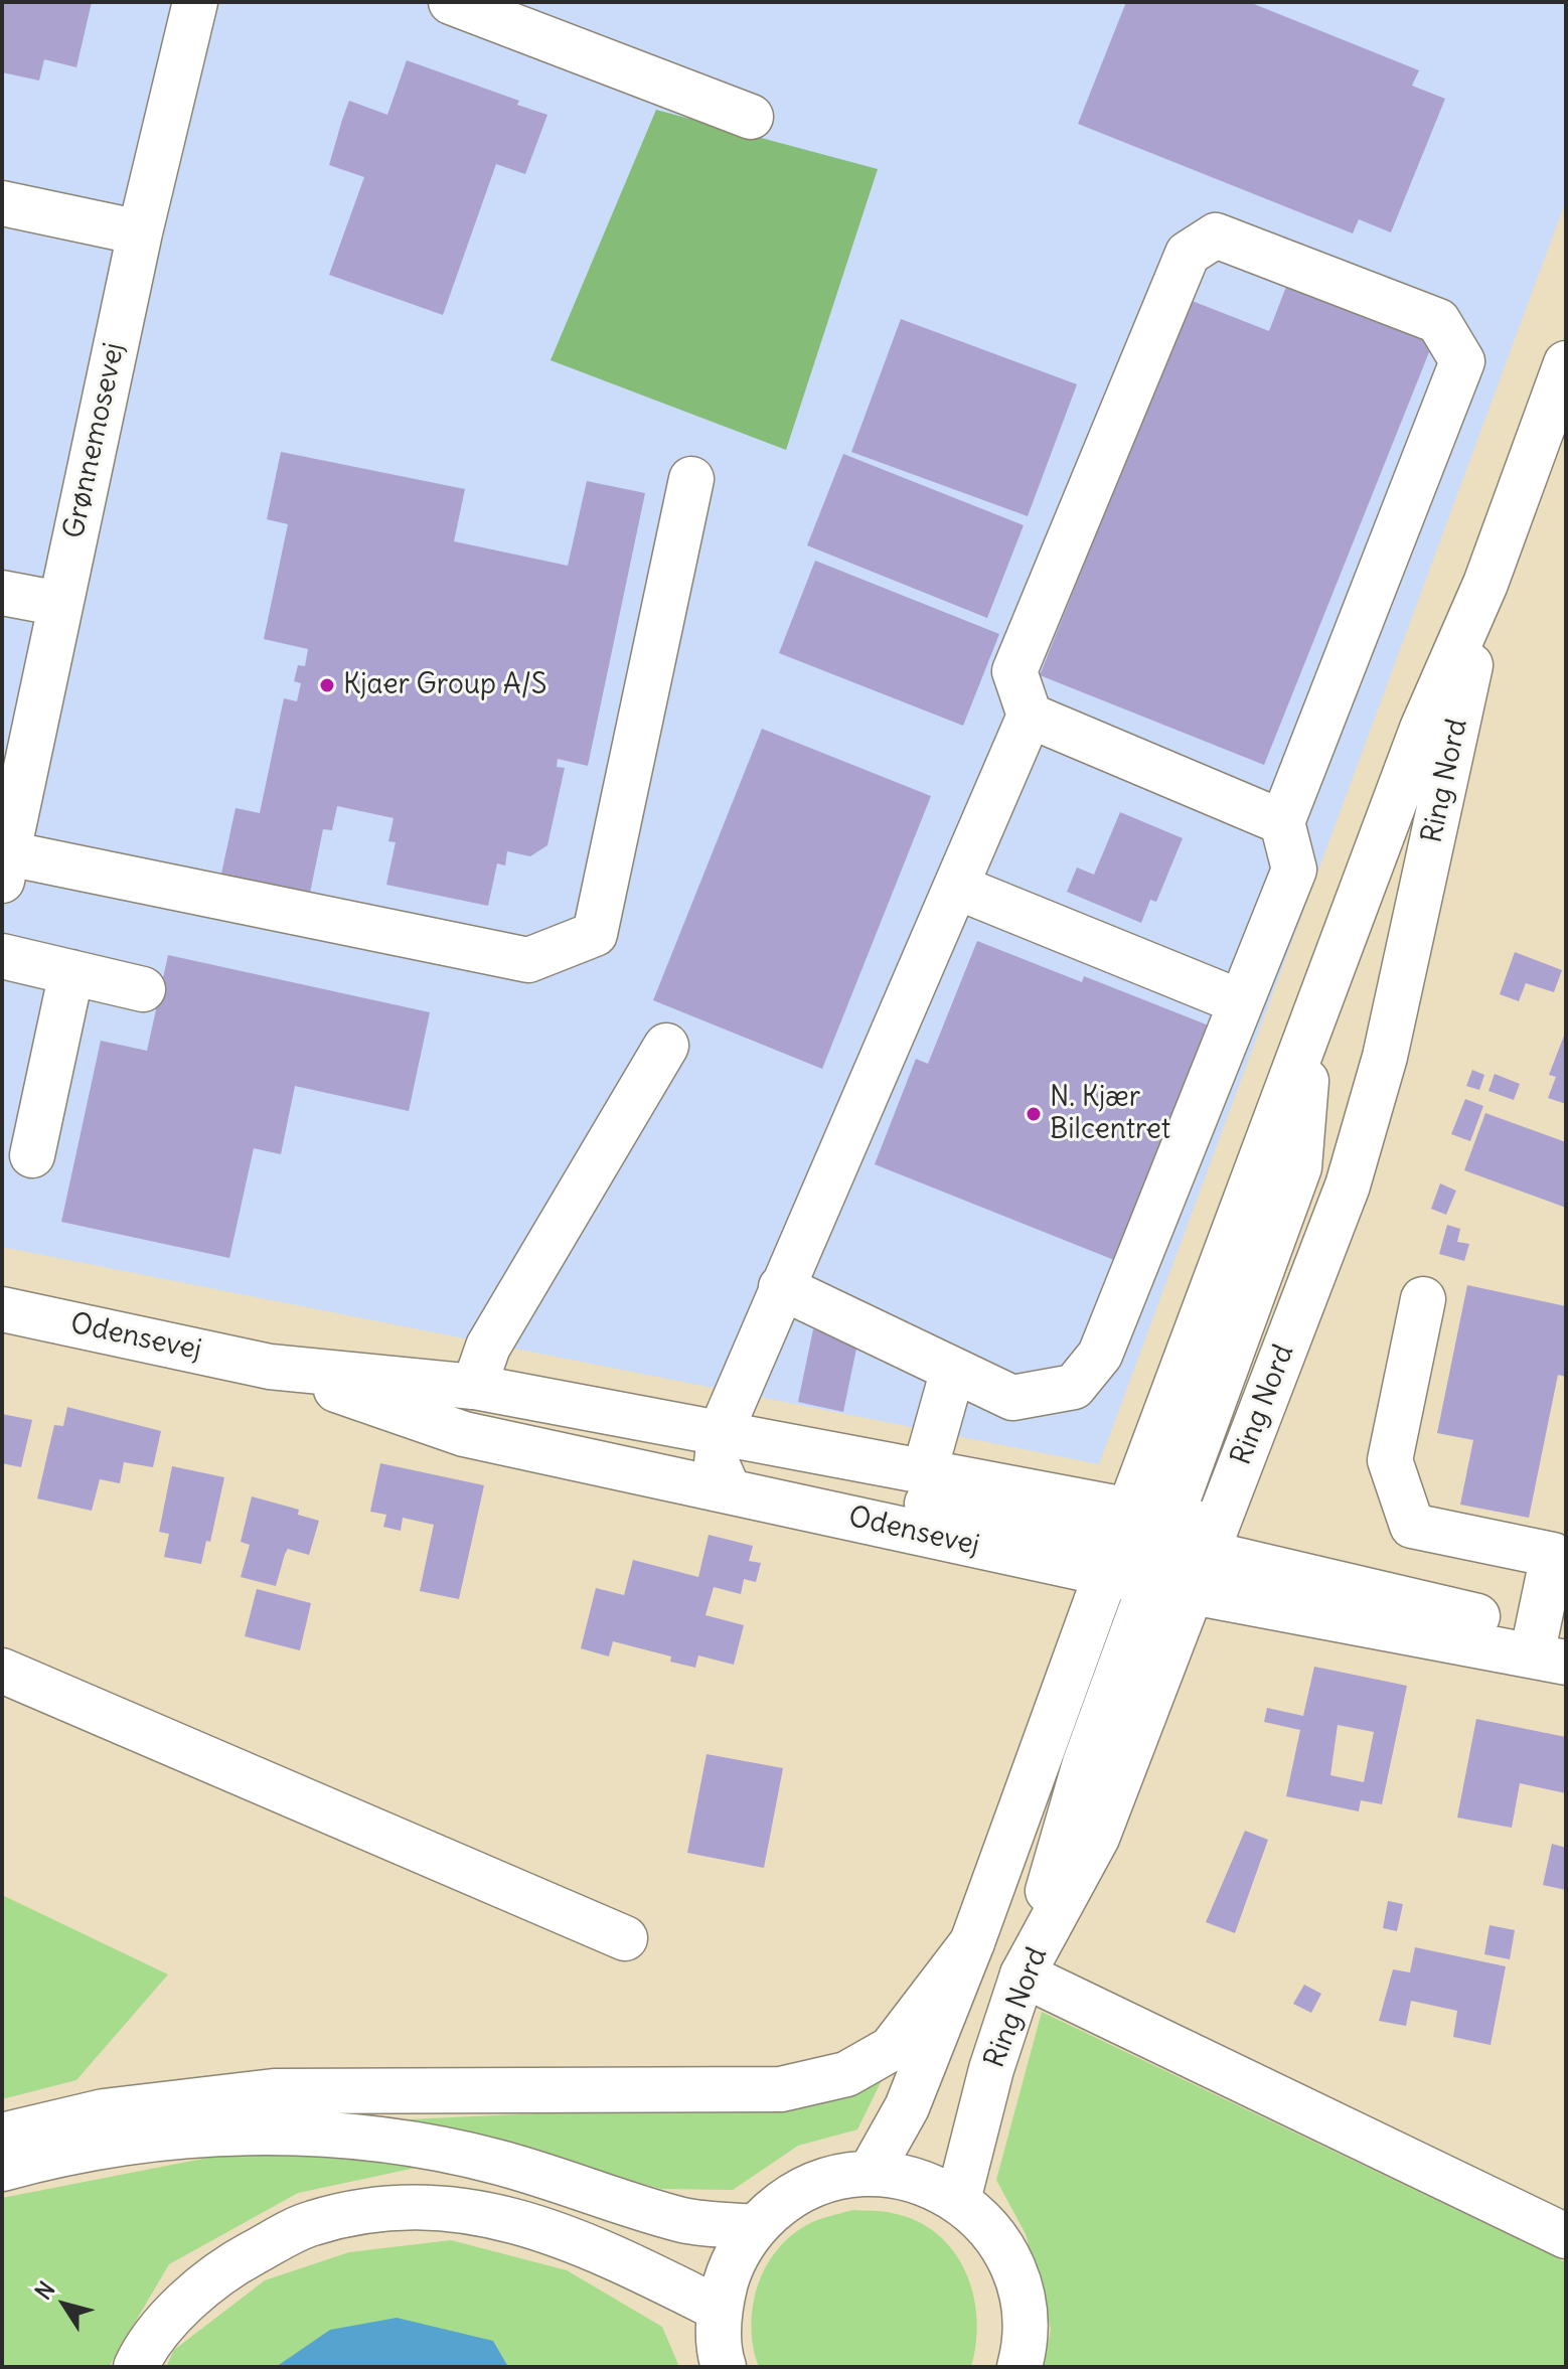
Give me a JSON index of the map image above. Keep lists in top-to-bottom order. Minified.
{"streets":{"main road":["Grønnemosevej","Ring Nord","Odensevej"]},"crossings":[["Ring Nord","Odensevej"]],"places":["Kjaer Group A/S","N. Kjær Bilcentret"],"north":"top left"}
